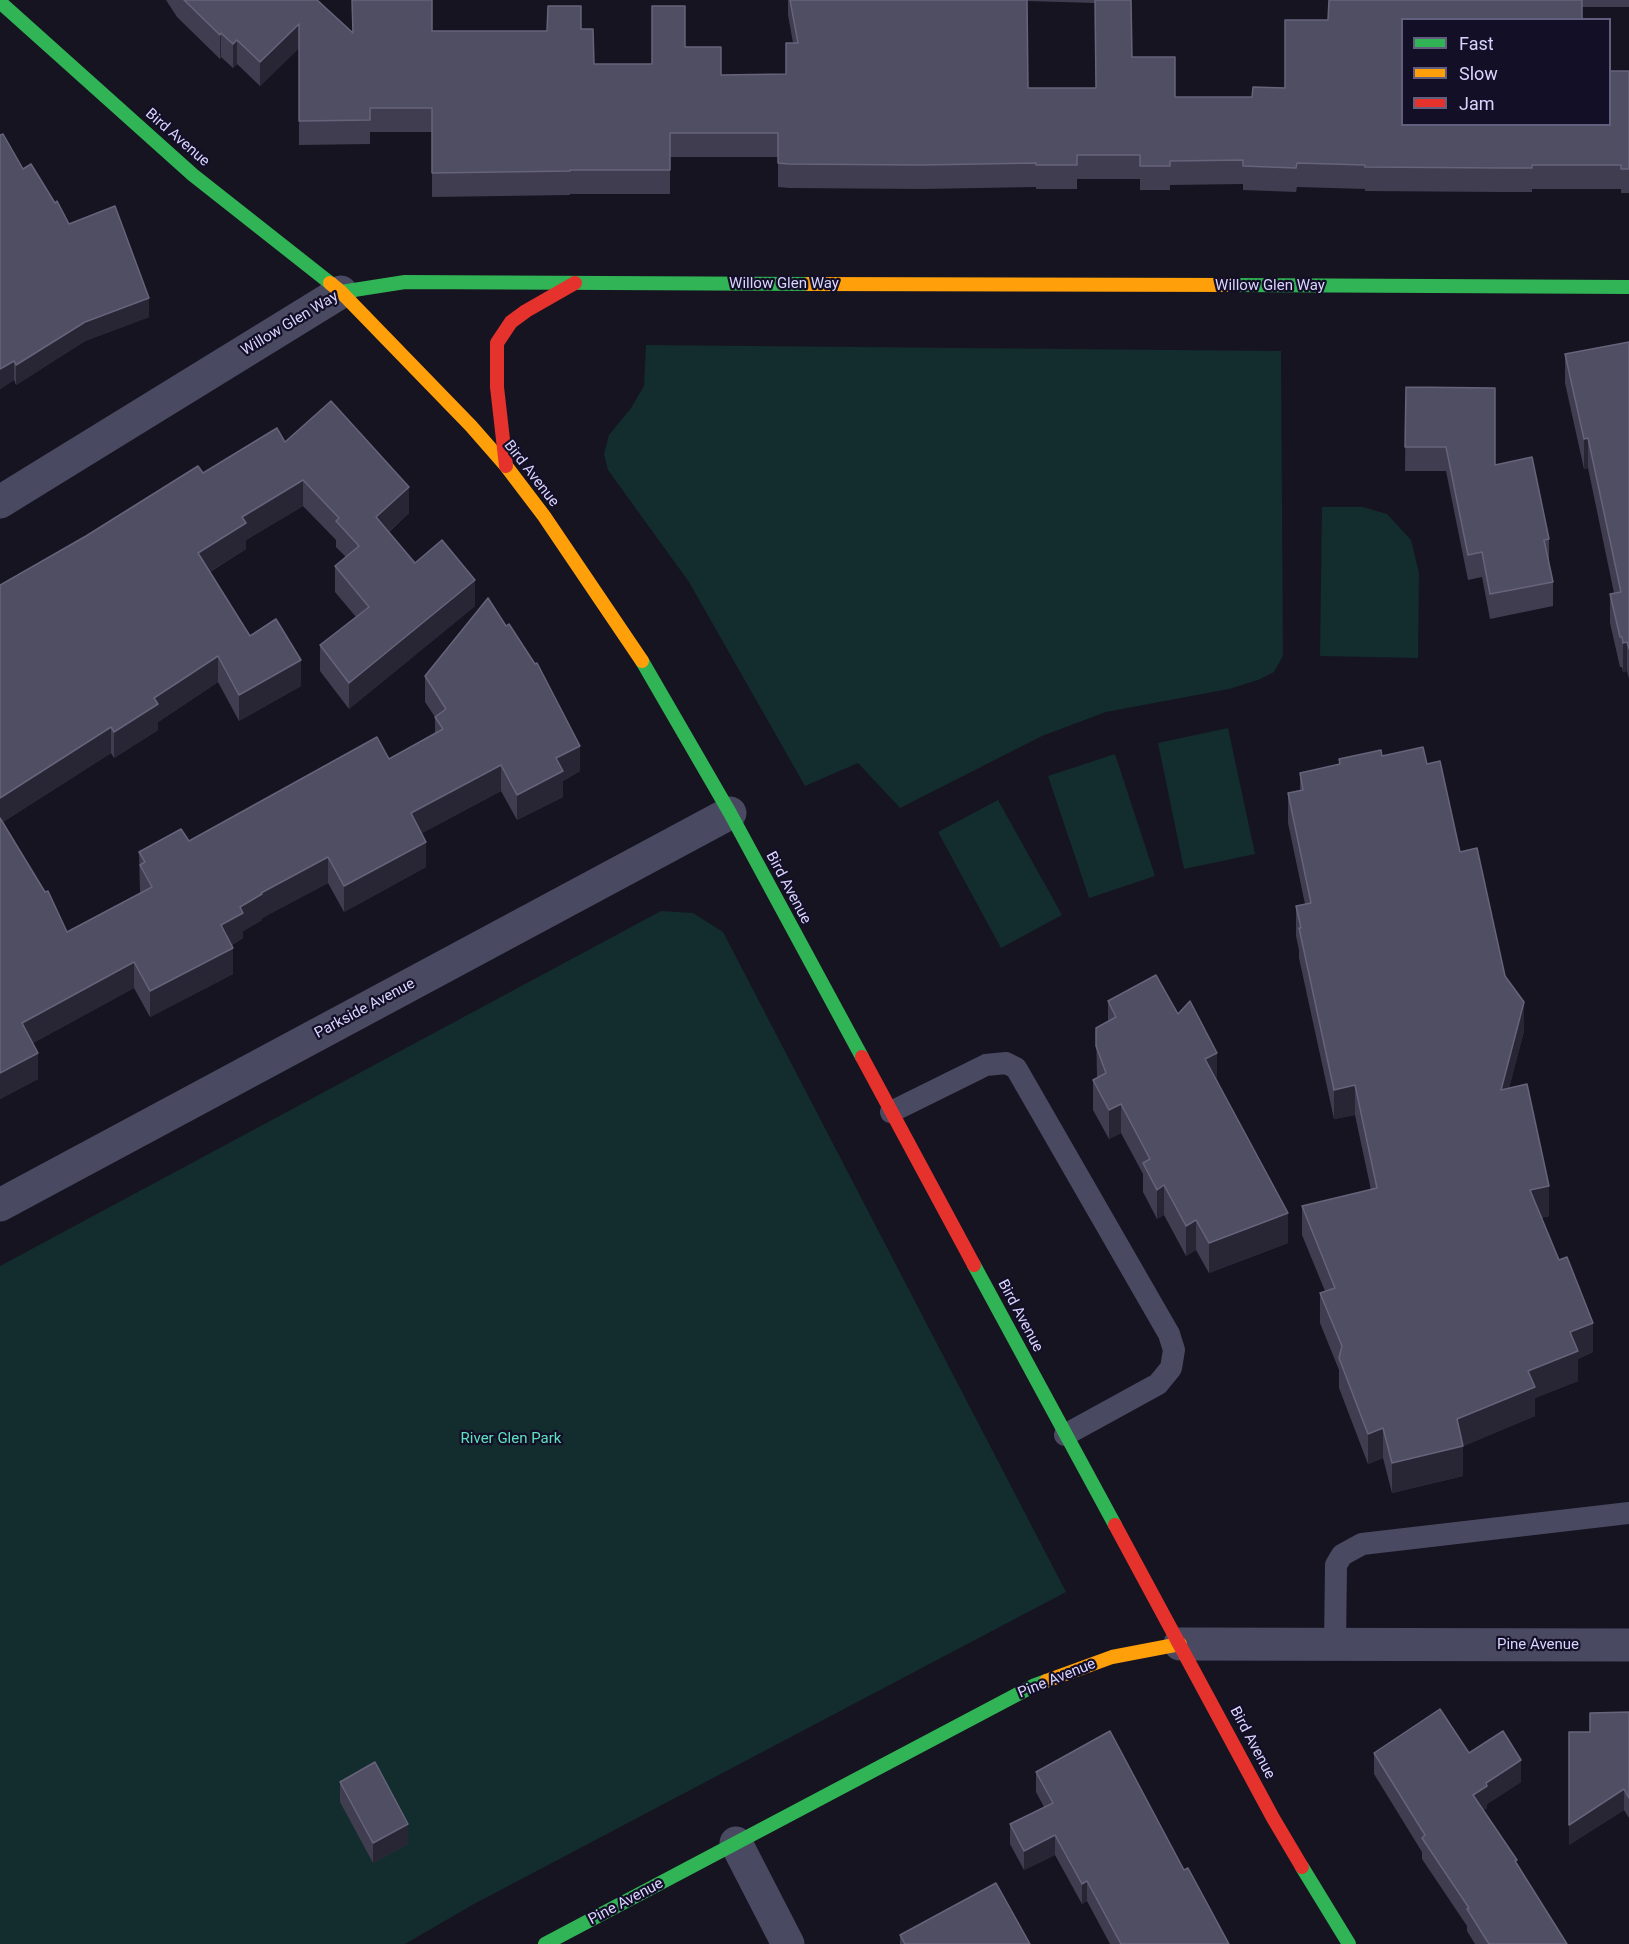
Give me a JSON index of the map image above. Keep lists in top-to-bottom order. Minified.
{"streets":{"street":["Bird Avenue","Willow Glen Way","Parkside Avenue","Pine Avenue"]},"crossings":[["Bird Avenue","Willow Glen Way"],["Bird Avenue","Parkside Avenue"],["Bird Avenue","Pine Avenue"]],"parks":["River Glen Park"],"legend":["Fast","Slow","Jam"]}
